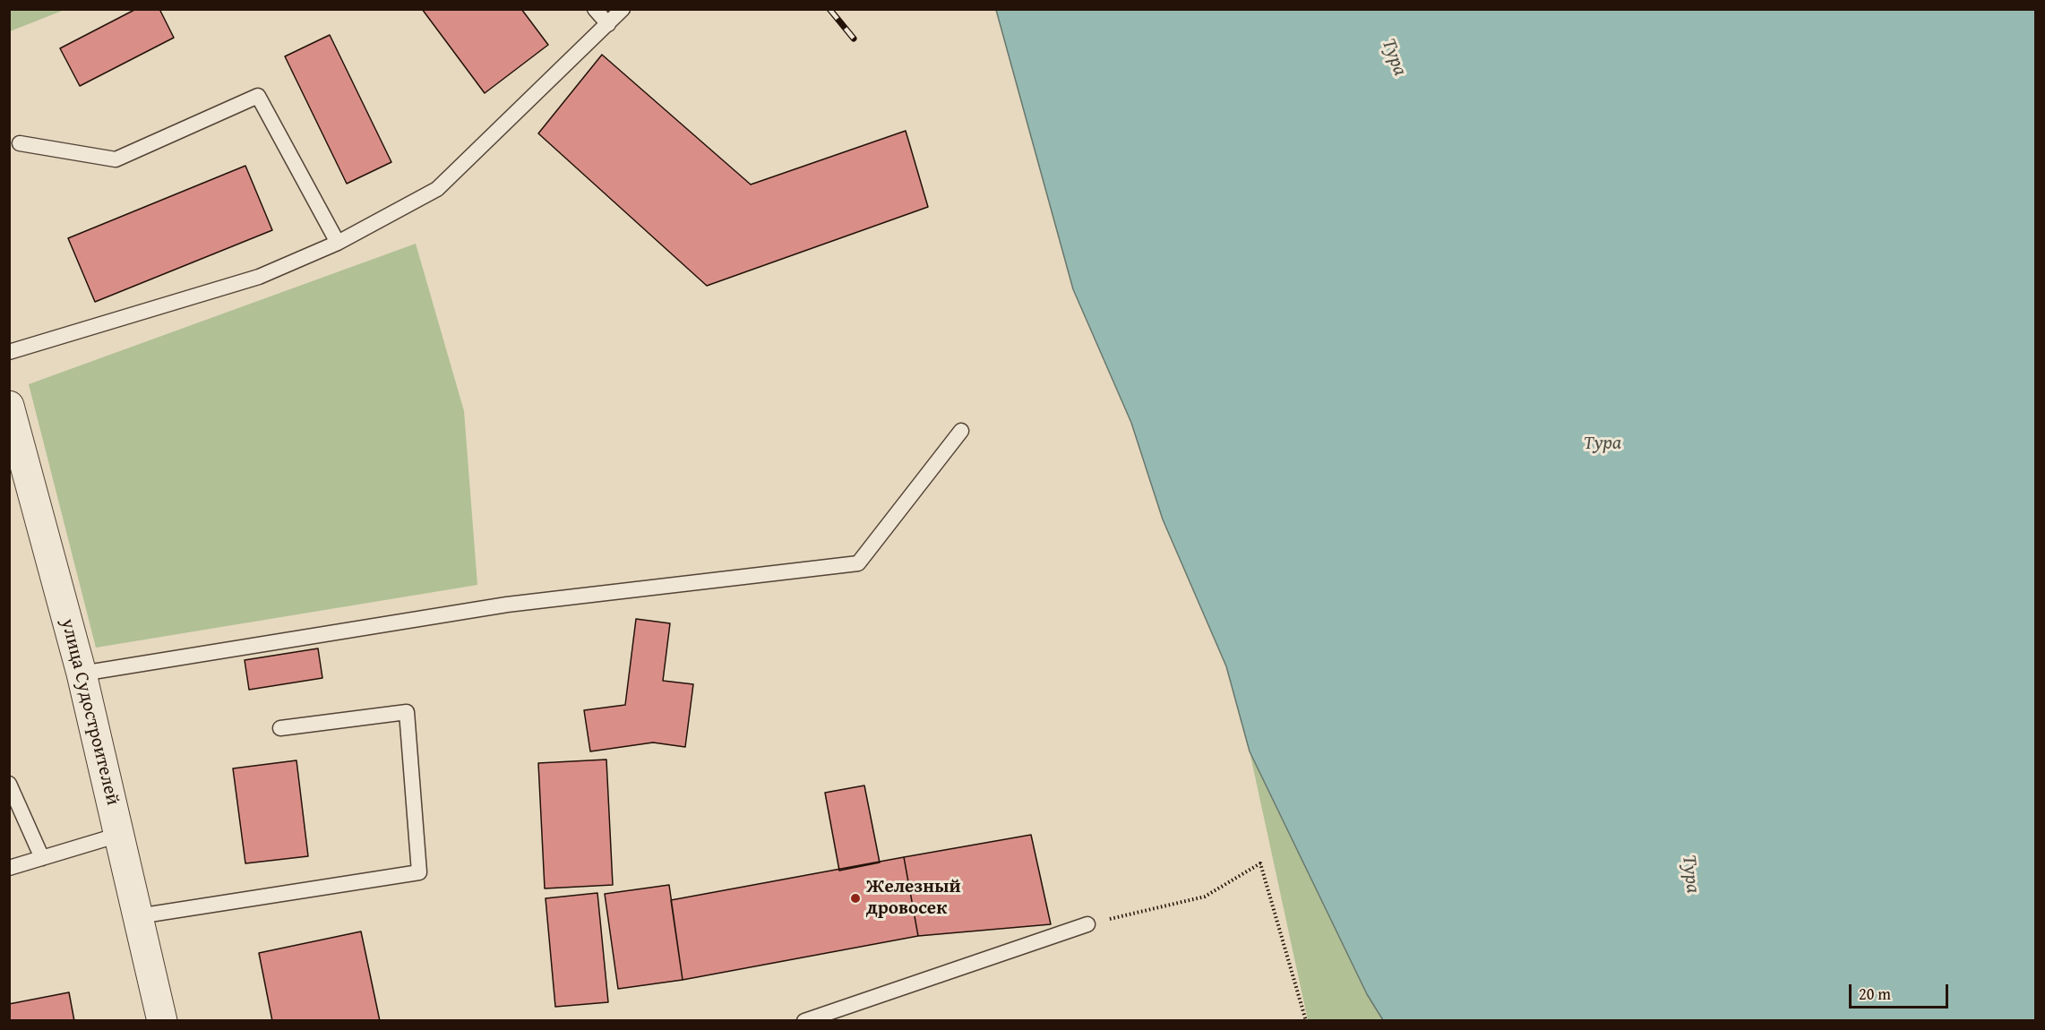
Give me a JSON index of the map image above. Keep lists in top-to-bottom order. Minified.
{"streets":{"street":["улица Судостроителей"]},"water":["Тура"],"places":["Железный дровосек"],"scale_bar":"20 m"}
